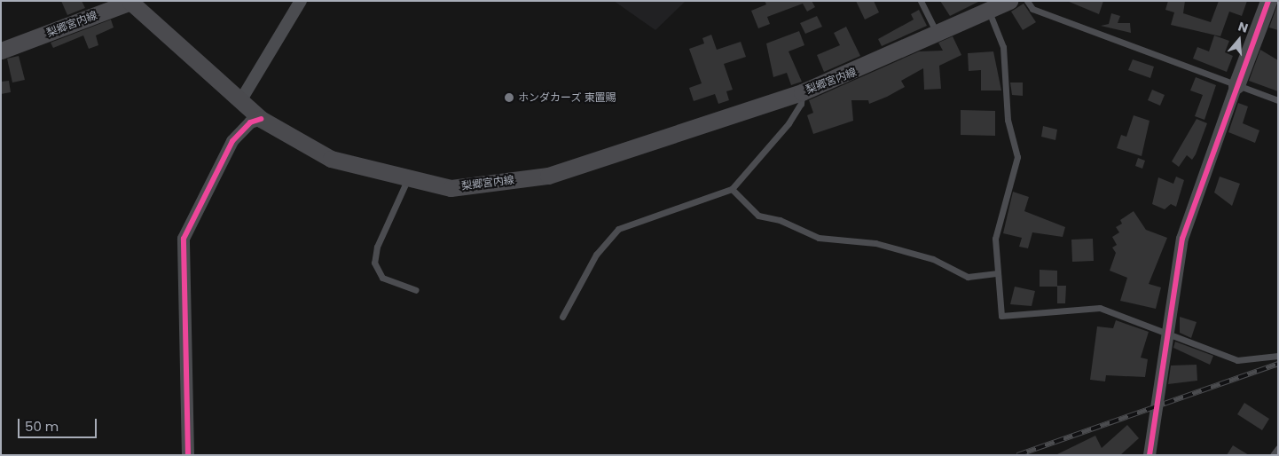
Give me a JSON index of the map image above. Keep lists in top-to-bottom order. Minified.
{"streets":{"main road":["梨郷宮内線"]},"places":["ホンダカーズ 東置賜"],"scale_bar":"50 m","north":"top"}
